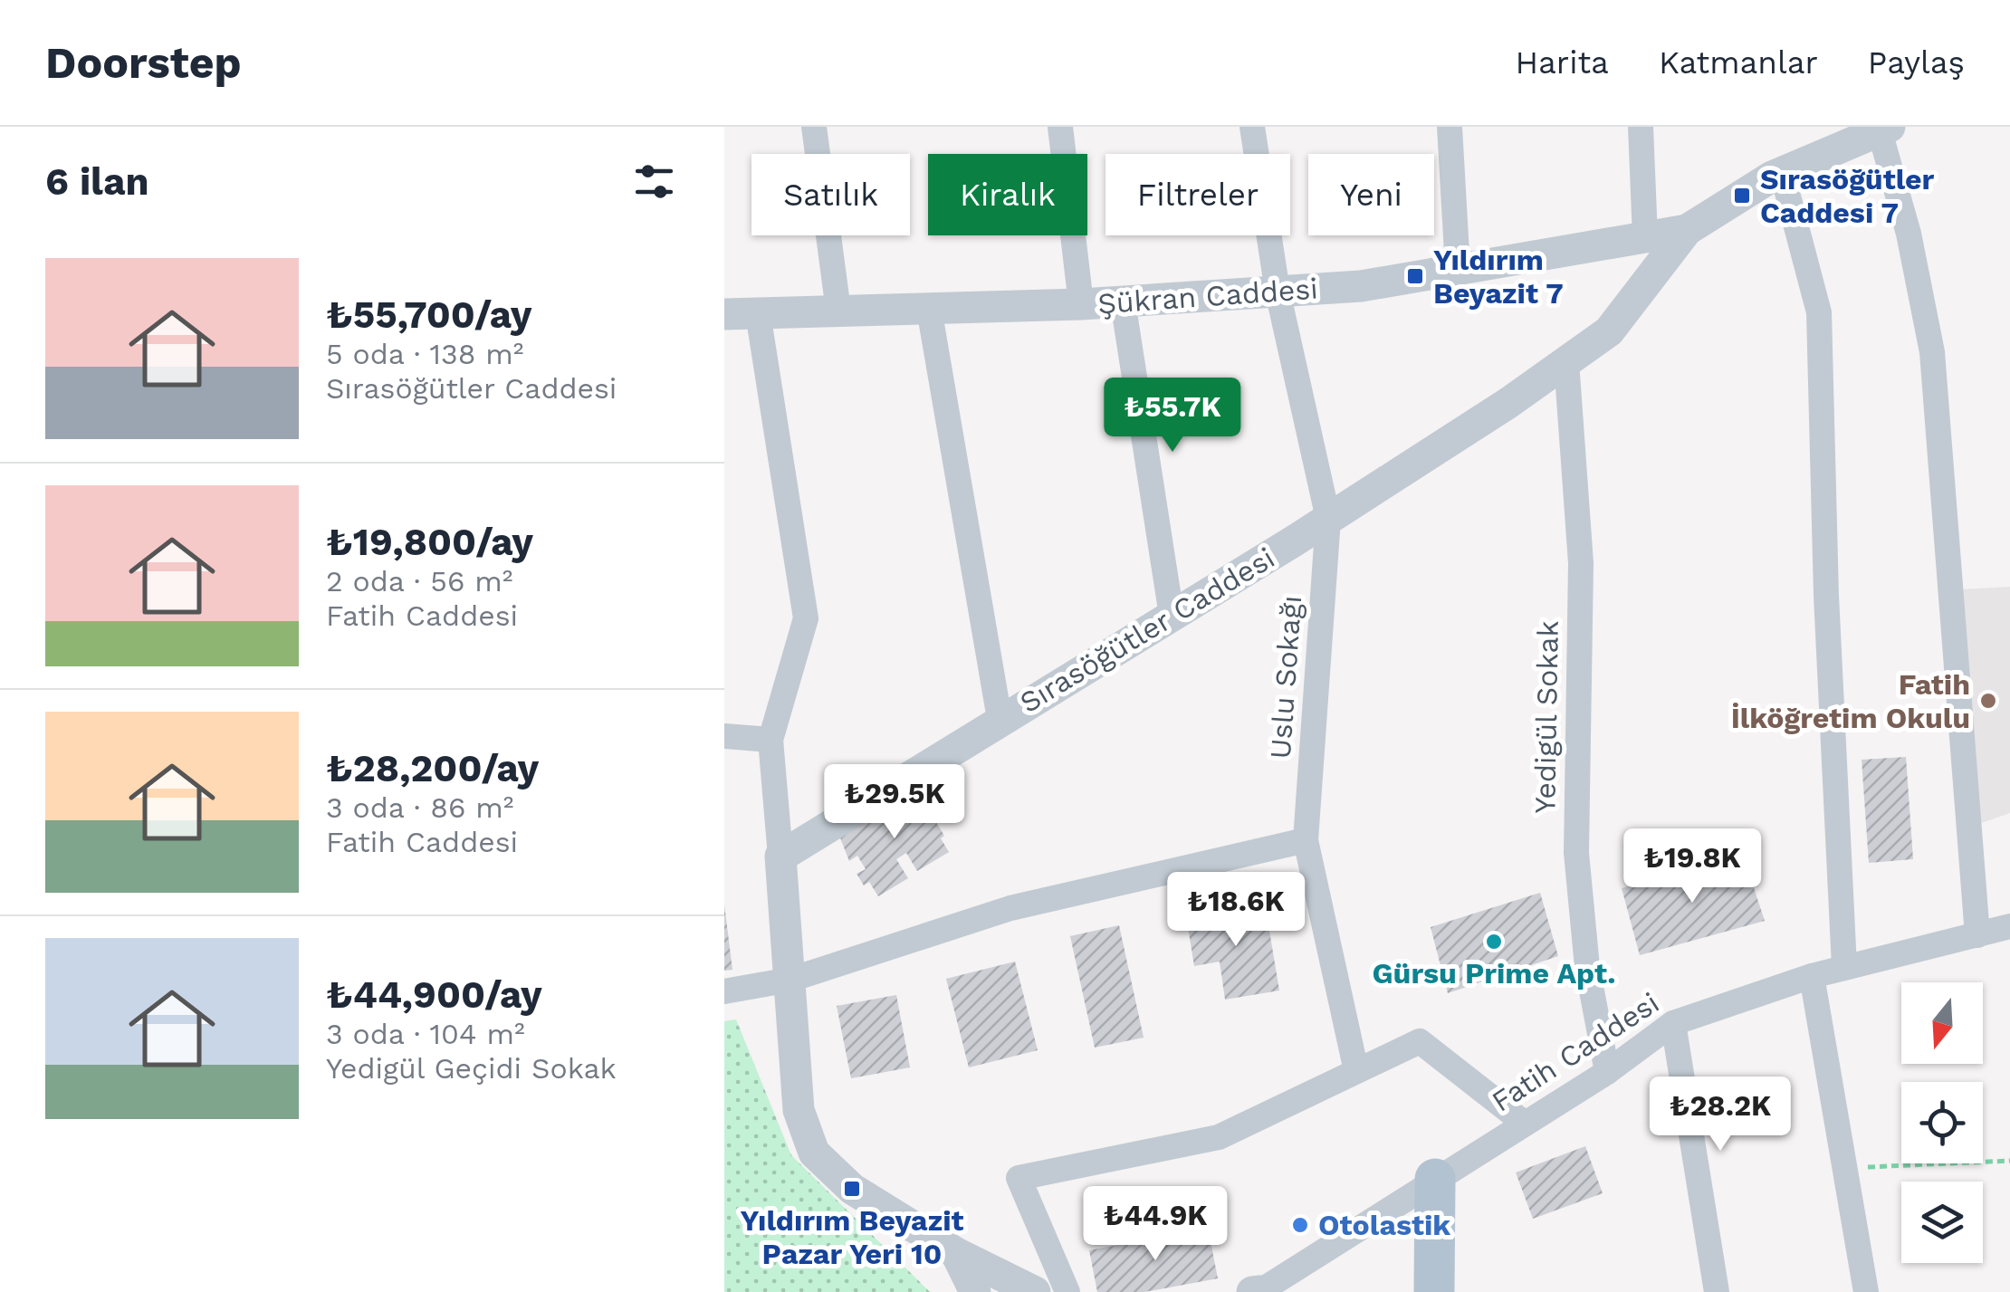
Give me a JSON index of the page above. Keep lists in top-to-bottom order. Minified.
{"streets":{"street":["Şükran Caddesi","Sırasöğütler Caddesi","Uslu Sokağı","Yedigül Sokak","Fatih Caddesi"]},"crossings":[["Şükran Caddesi","Sırasöğütler Caddesi"],["Şükran Caddesi","Uslu Sokağı"],["Sırasöğütler Caddesi","Uslu Sokağı"],["Sırasöğütler Caddesi","Yedigül Sokak"],["Yedigül Sokak","Fatih Caddesi"]],"places":{"transit":["Sırasöğütler Caddesi 7","Yıldırım Beyazit 7","Yıldırım Beyazit Pazar Yeri 10"],"other":["Fatih İlköğretim Okulu","Gürsu Prime Apt.","Otolastik"]},"north":"bottom","page":{"header":"Doorstep","nav":["Harita","Katmanlar","Paylaş"],"heading":"6 ilan","chip":["Satılık","Kiralık","Filtreler","Yeni"],"list":[{"name":"₺55,700/ay","note":"5 oda · 138 m² · Sırasöğütler Caddesi"},{"name":"₺19,800/ay","note":"2 oda · 56 m² · Fatih Caddesi"},{"name":"₺28,200/ay","note":"3 oda · 86 m² · Fatih Caddesi"},{"name":"₺44,900/ay","note":"3 oda · 104 m² · Yedigül Geçidi Sokak"}],"price":["₺55.7K","₺29.5K","₺19.8K","₺18.6K","₺28.2K","₺44.9K"]}}
